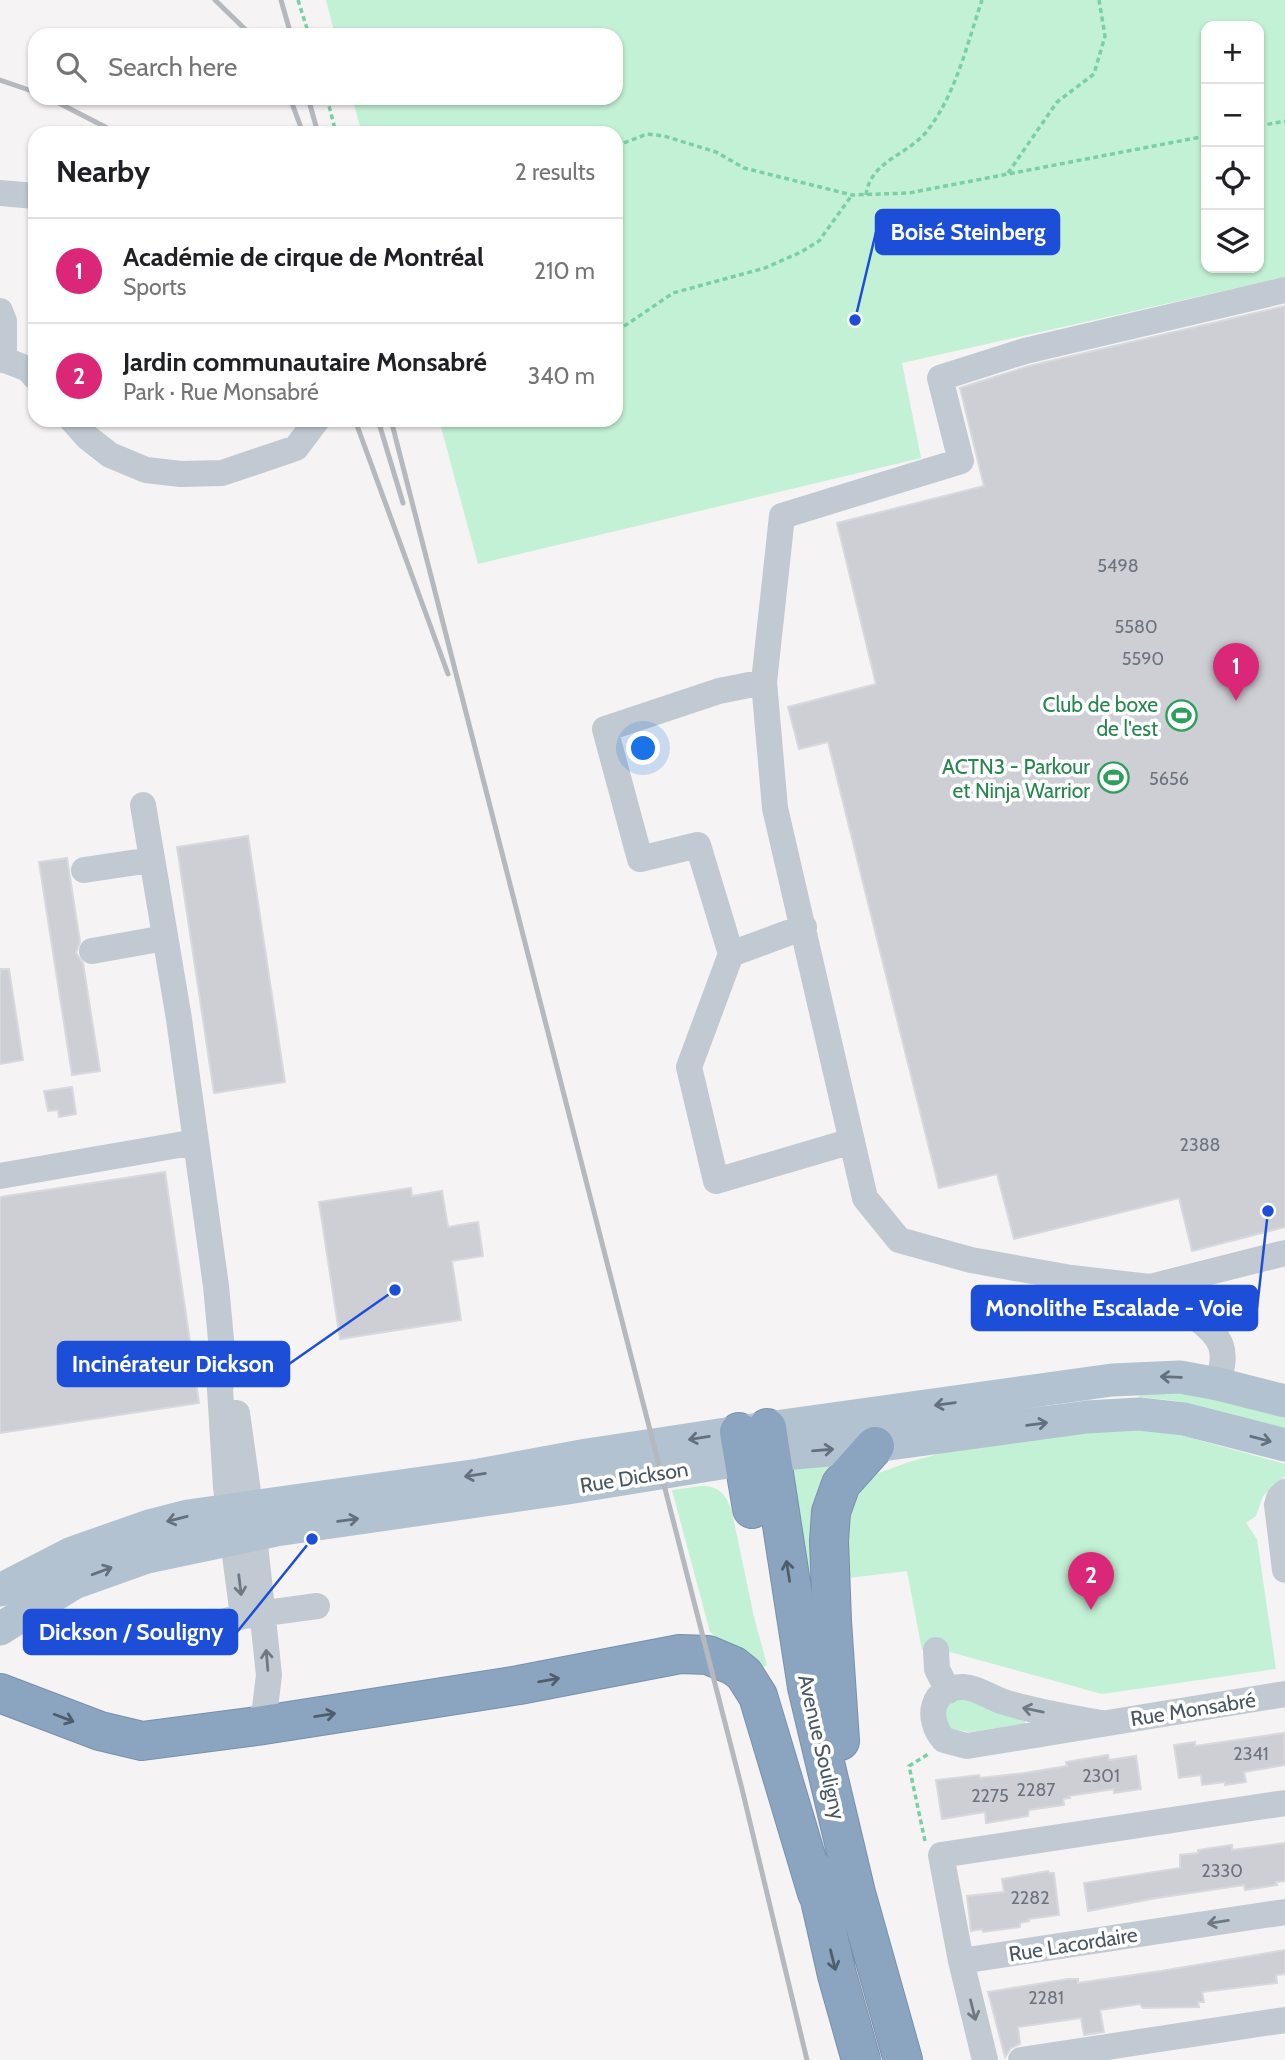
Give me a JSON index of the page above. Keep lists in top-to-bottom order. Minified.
{"streets":{"highway":["Avenue Souligny"],"main road":["Rue Dickson"],"street":["Rue Monsabré","Rue Lacordaire"]},"crossings":[["Rue Dickson","Avenue Souligny"]],"places":{"other":["Boisé Steinberg","Monolithe Escalade - Voie","Incinérateur Dickson","Dickson / Souligny"],"sports":["Club de boxe de l'est","ACTN3 - Parkour et Ninja Warrior"]},"house_numbers":["5498","5580","5590","5656","2388","2341","2301","2287","2275","2330","2282","2281"],"page":{"map_buttons":["+","−"],"search":"Search here","heading":["Nearby","2 results"],"list":[{"mark":"1","name":"Académie de cirque de Montréal","note":"Sports","value":"210 m"},{"mark":"2","name":"Jardin communautaire Monsabré","note":"Park · Rue Monsabré","value":"340 m"}],"pins":["1","2"]}}
